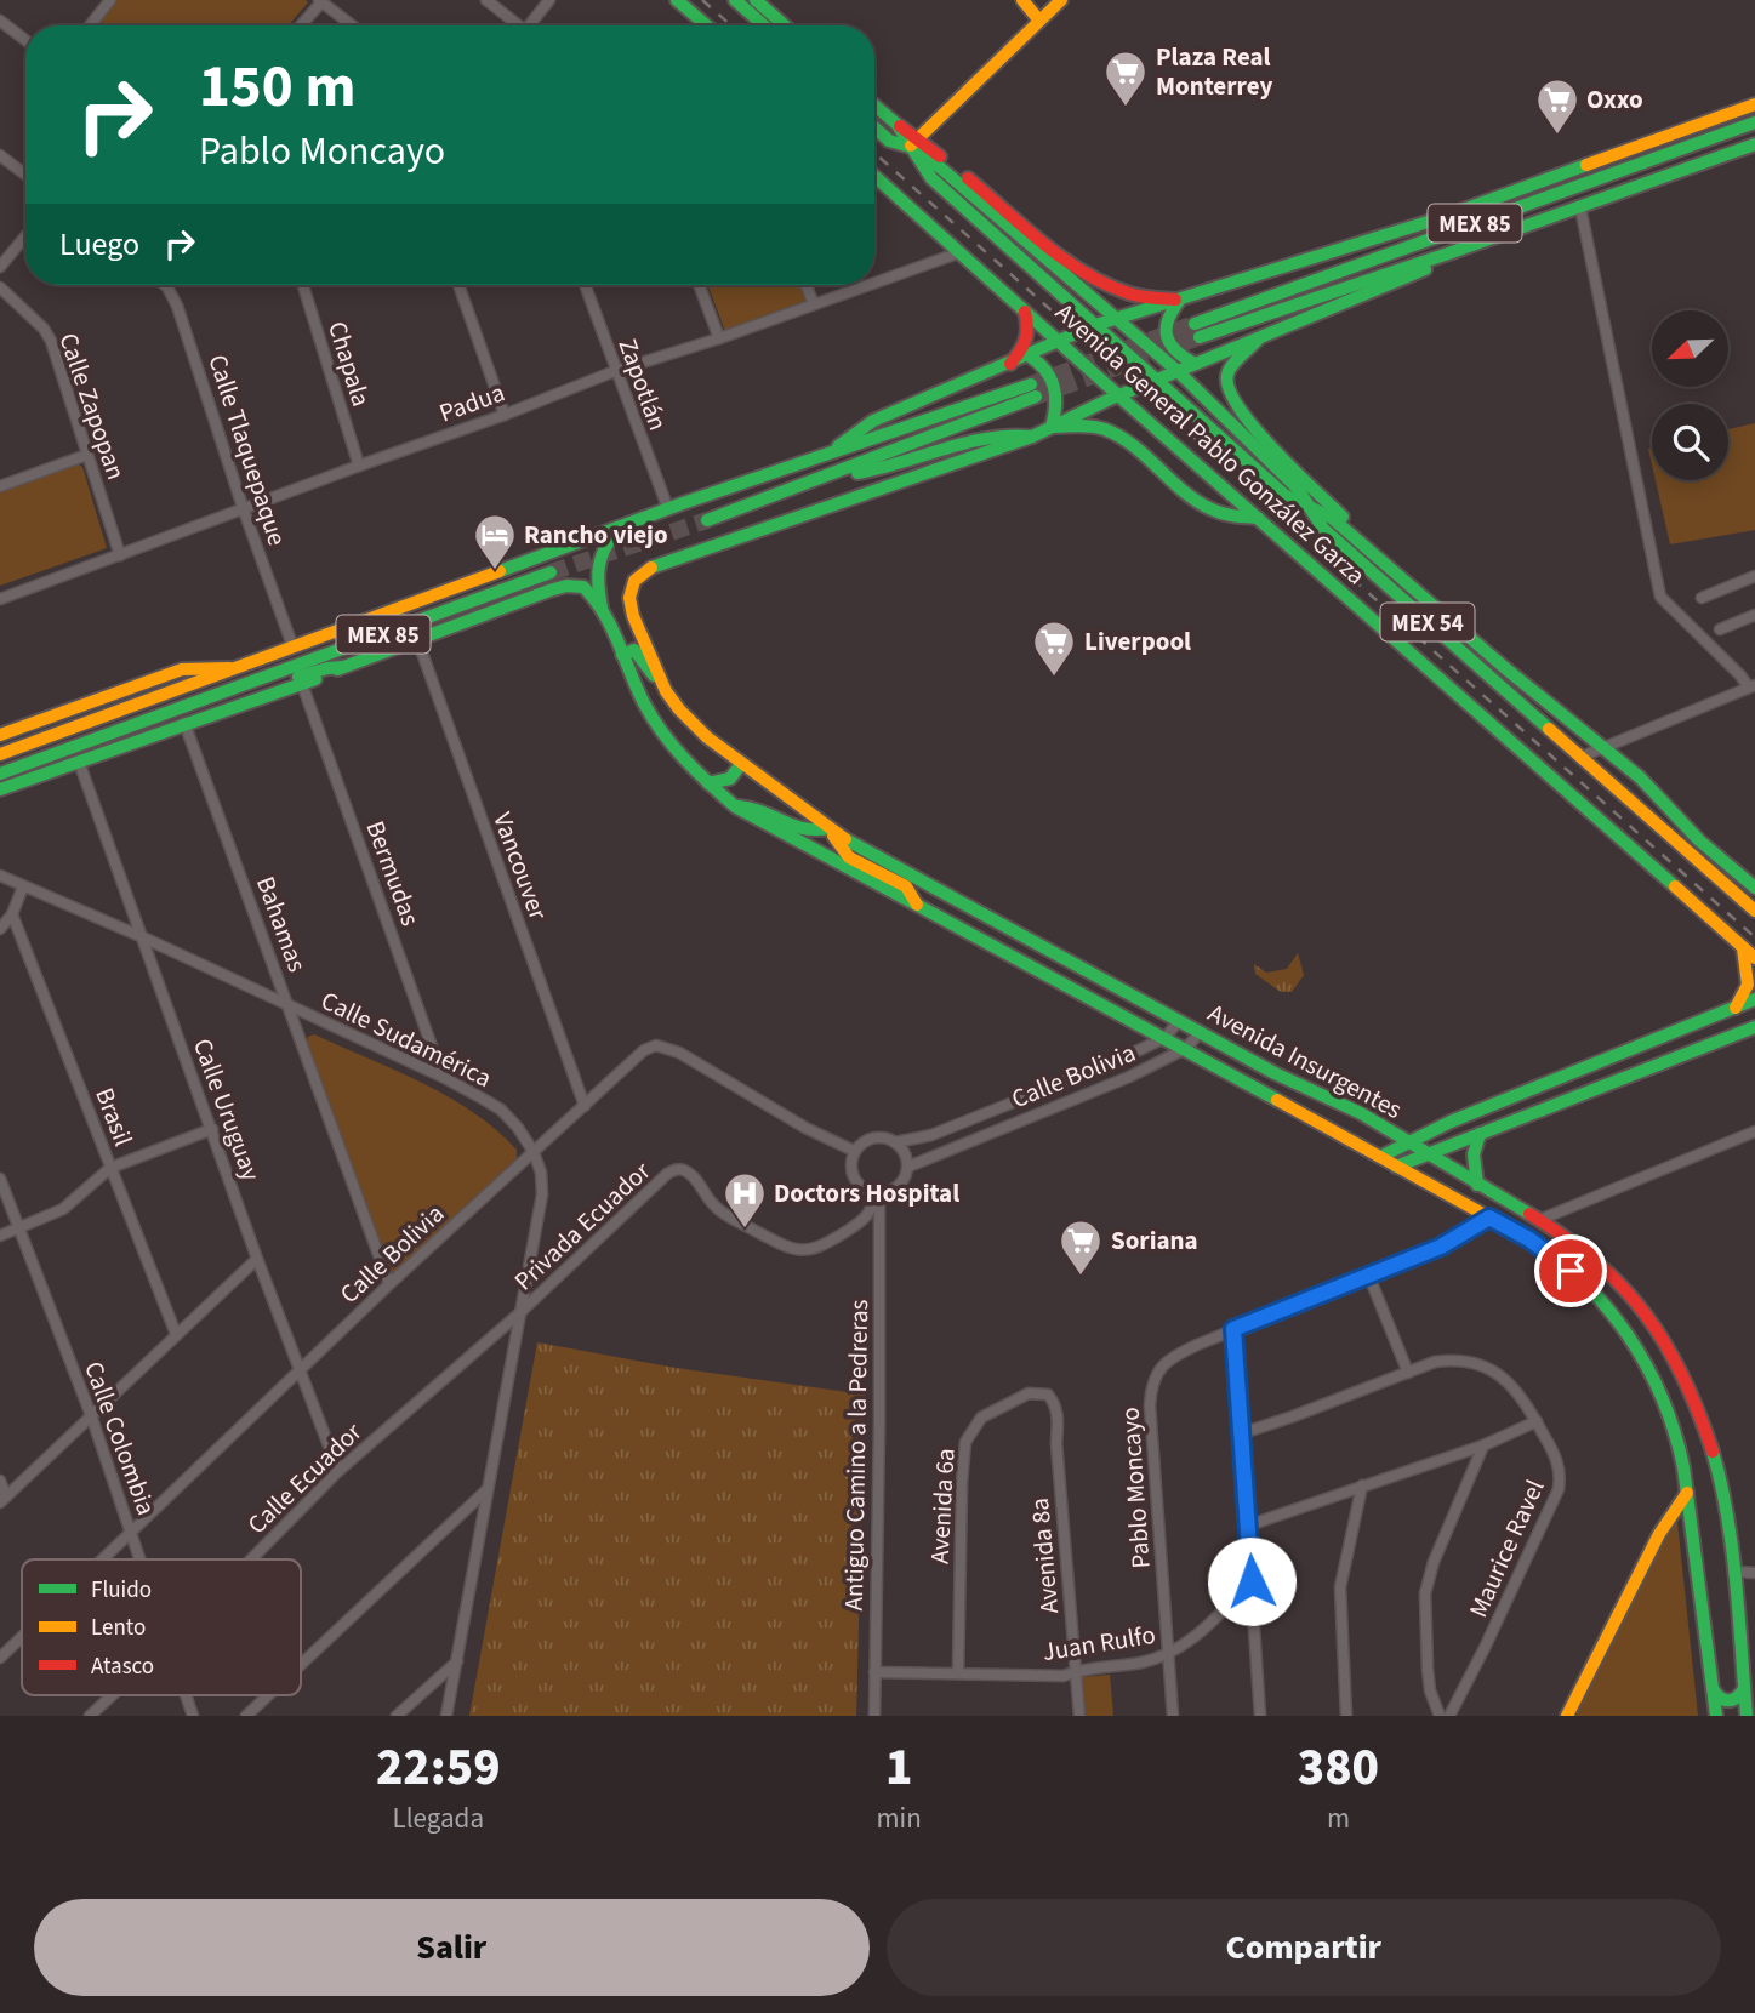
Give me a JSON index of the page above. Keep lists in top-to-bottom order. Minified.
{"streets":{"main road":["MEX 85","Avenida General Pablo González Garza","MEX 54","Avenida Insurgentes"],"street":["Chapala","Zapotlán","Padua","Calle Zapopan","Calle Tlaquepaque","Vancouver","Bermudas","Bahamas","Calle Sudamérica","Calle Bolivia","Calle Uruguay","Brasil","Privada Ecuador","Calle Colombia","Antiguo Camino a la Pedreras","Calle Ecuador","Pablo Moncayo","Avenida 6a","Maurice Ravel","Avenida 8a","Juan Rulfo"]},"crossings":[["MEX 85","Zapotlán"],["MEX 85","Avenida General Pablo González Garza"],["MEX 85","Calle Tlaquepaque"],["MEX 85","Avenida Insurgentes"],["Chapala","Padua"],["Zapotlán","Padua"],["Padua","Calle Zapopan"],["Padua","Avenida General Pablo González Garza"],["Padua","Calle Tlaquepaque"],["Vancouver","Calle Bolivia"],["Bermudas","Calle Sudamérica"],["Bahamas","Calle Sudamérica"],["Bahamas","Calle Bolivia"],["Calle Sudamérica","Calle Bolivia"],["Calle Sudamérica","Calle Uruguay"],["Calle Sudamérica","Privada Ecuador"],["Calle Sudamérica","Calle Ecuador"],["Avenida Insurgentes","Calle Bolivia"],["Avenida Insurgentes","Pablo Moncayo"],["Calle Bolivia","Calle Uruguay"],["Calle Bolivia","Privada Ecuador"],["Calle Bolivia","Calle Colombia"],["Calle Bolivia","Antiguo Camino a la Pedreras"],["Calle Uruguay","Calle Ecuador"],["Privada Ecuador","Antiguo Camino a la Pedreras"],["Privada Ecuador","Calle Ecuador"],["Antiguo Camino a la Pedreras","Juan Rulfo"],["Pablo Moncayo","Juan Rulfo"],["Avenida 6a","Avenida 8a"],["Avenida 6a","Juan Rulfo"],["Avenida 8a","Juan Rulfo"]],"places":{"supermarket":["Plaza Real Monterrey","Oxxo","Liverpool","Soriana"],"hotel":["Rancho viejo"],"hospital":["Doctors Hospital"]},"legend":["Fluido","Lento","Atasco"],"north":"bottom left","page":{"turn":["150 m","Pablo Moncayo"],"then":"Luego","eta":["22:59","Llegada","1","min","380","m"],"buttons":["Salir","Compartir"]}}
